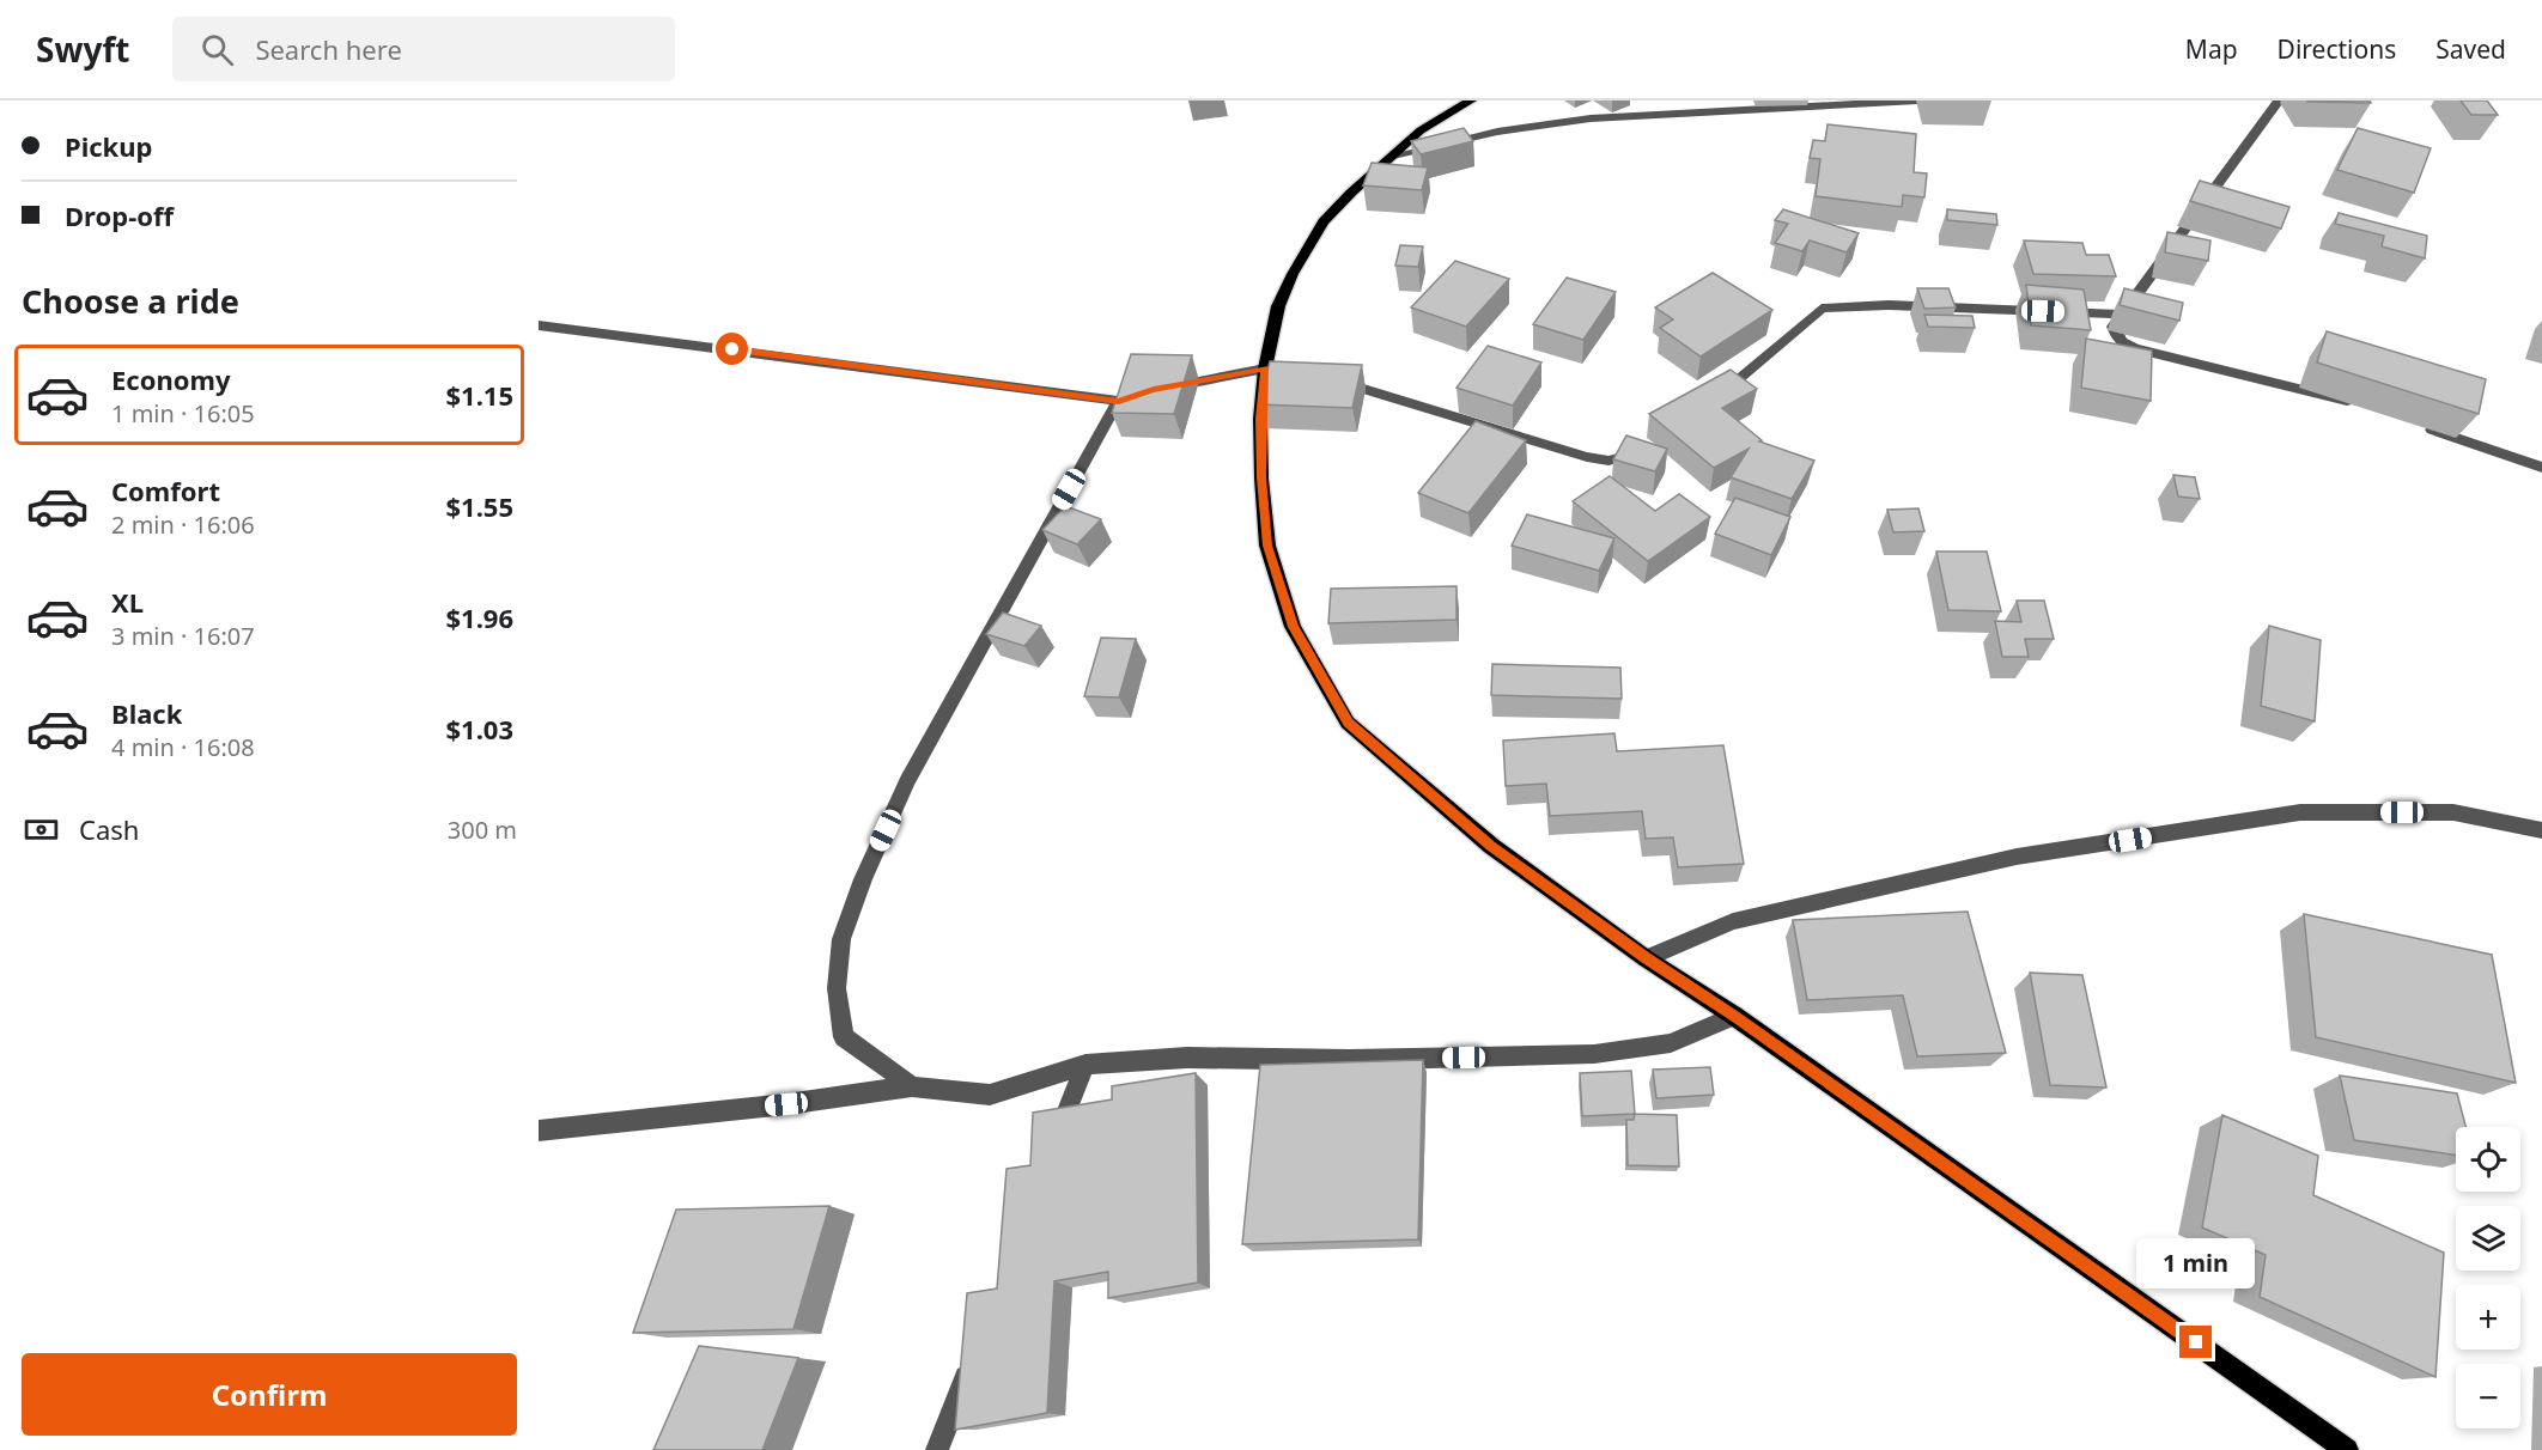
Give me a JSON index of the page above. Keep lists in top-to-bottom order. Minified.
{"page":{"header":"Swyft","search":"Search here","nav":["Map","Directions","Saved"],"banner":["Pickup","Drop-off"],"heading":"Choose a ride","list":[{"name":"Economy","note":"1 min · 16:05","value":"$1.15"},{"name":"Comfort","note":"2 min · 16:06","value":"$1.55"},{"name":"XL","note":"3 min · 16:07","value":"$1.96"},{"name":"Black","note":"4 min · 16:08","value":"$1.03"}],"pay":["Cash","300 m"],"map_buttons":["+","−"],"bubble":"1 min","buttons":"Confirm"}}
